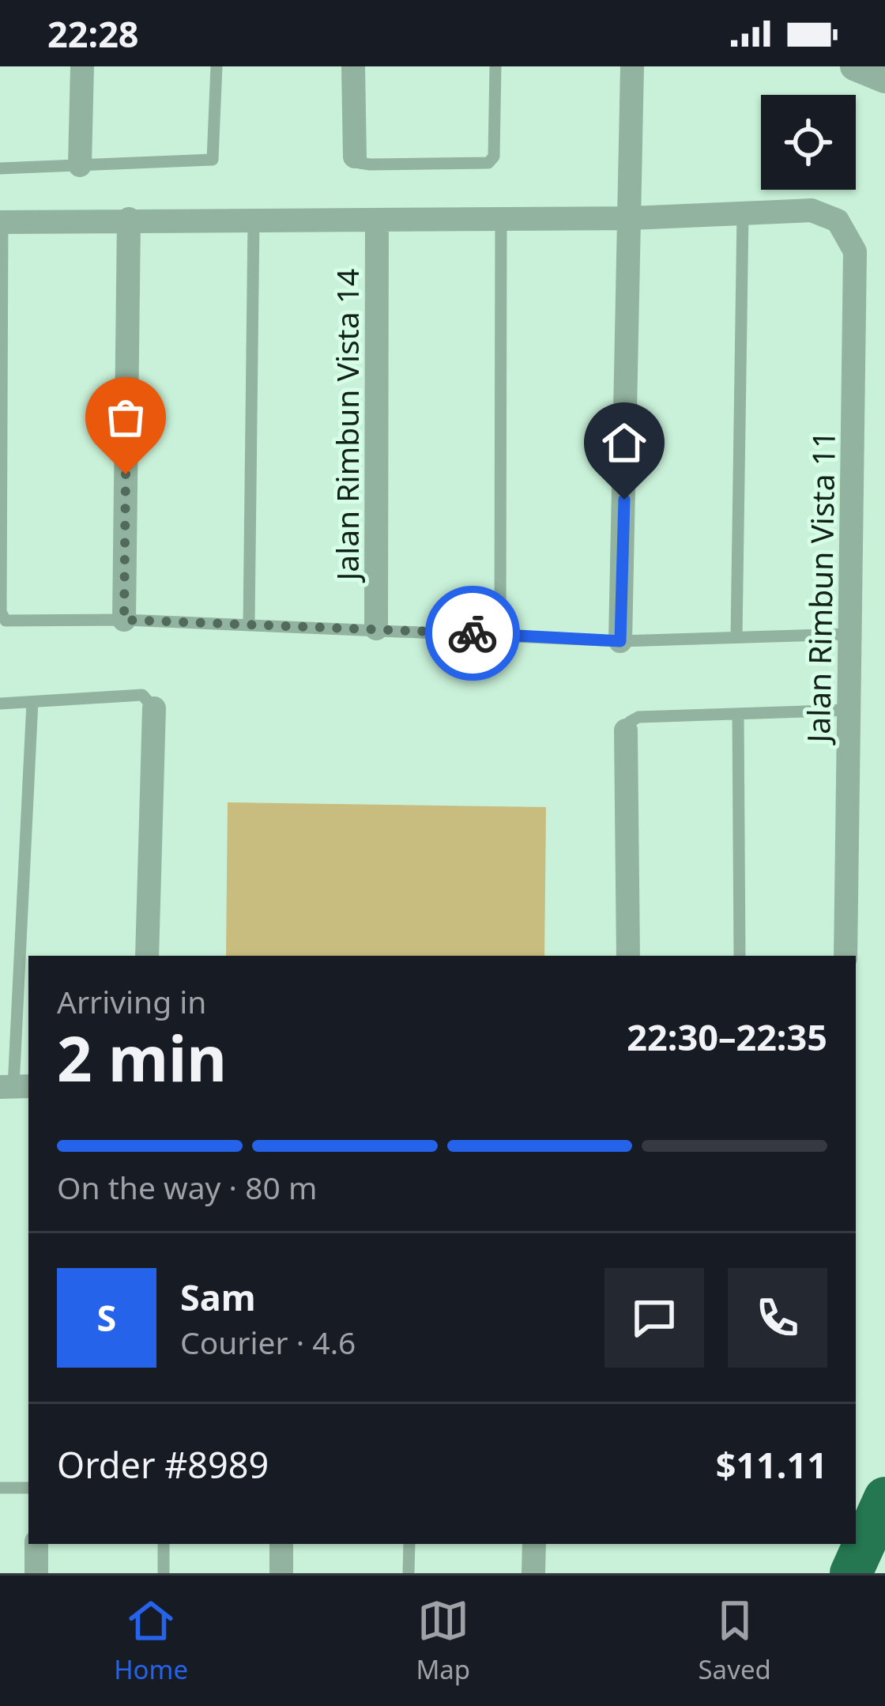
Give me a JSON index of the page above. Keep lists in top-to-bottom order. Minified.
{"streets":{"street":["Jalan Rimbun Vista 14","Jalan Rimbun Vista 11"]},"page":{"status":"22:28","heading":["2 min","Arriving in","22:30–22:35"],"panel":["Sam","Courier · 4.6","Order #8989","$11.11"],"bar":"On the way · 80 m","round":"S","tabs":["Home","Map","Saved"]}}
